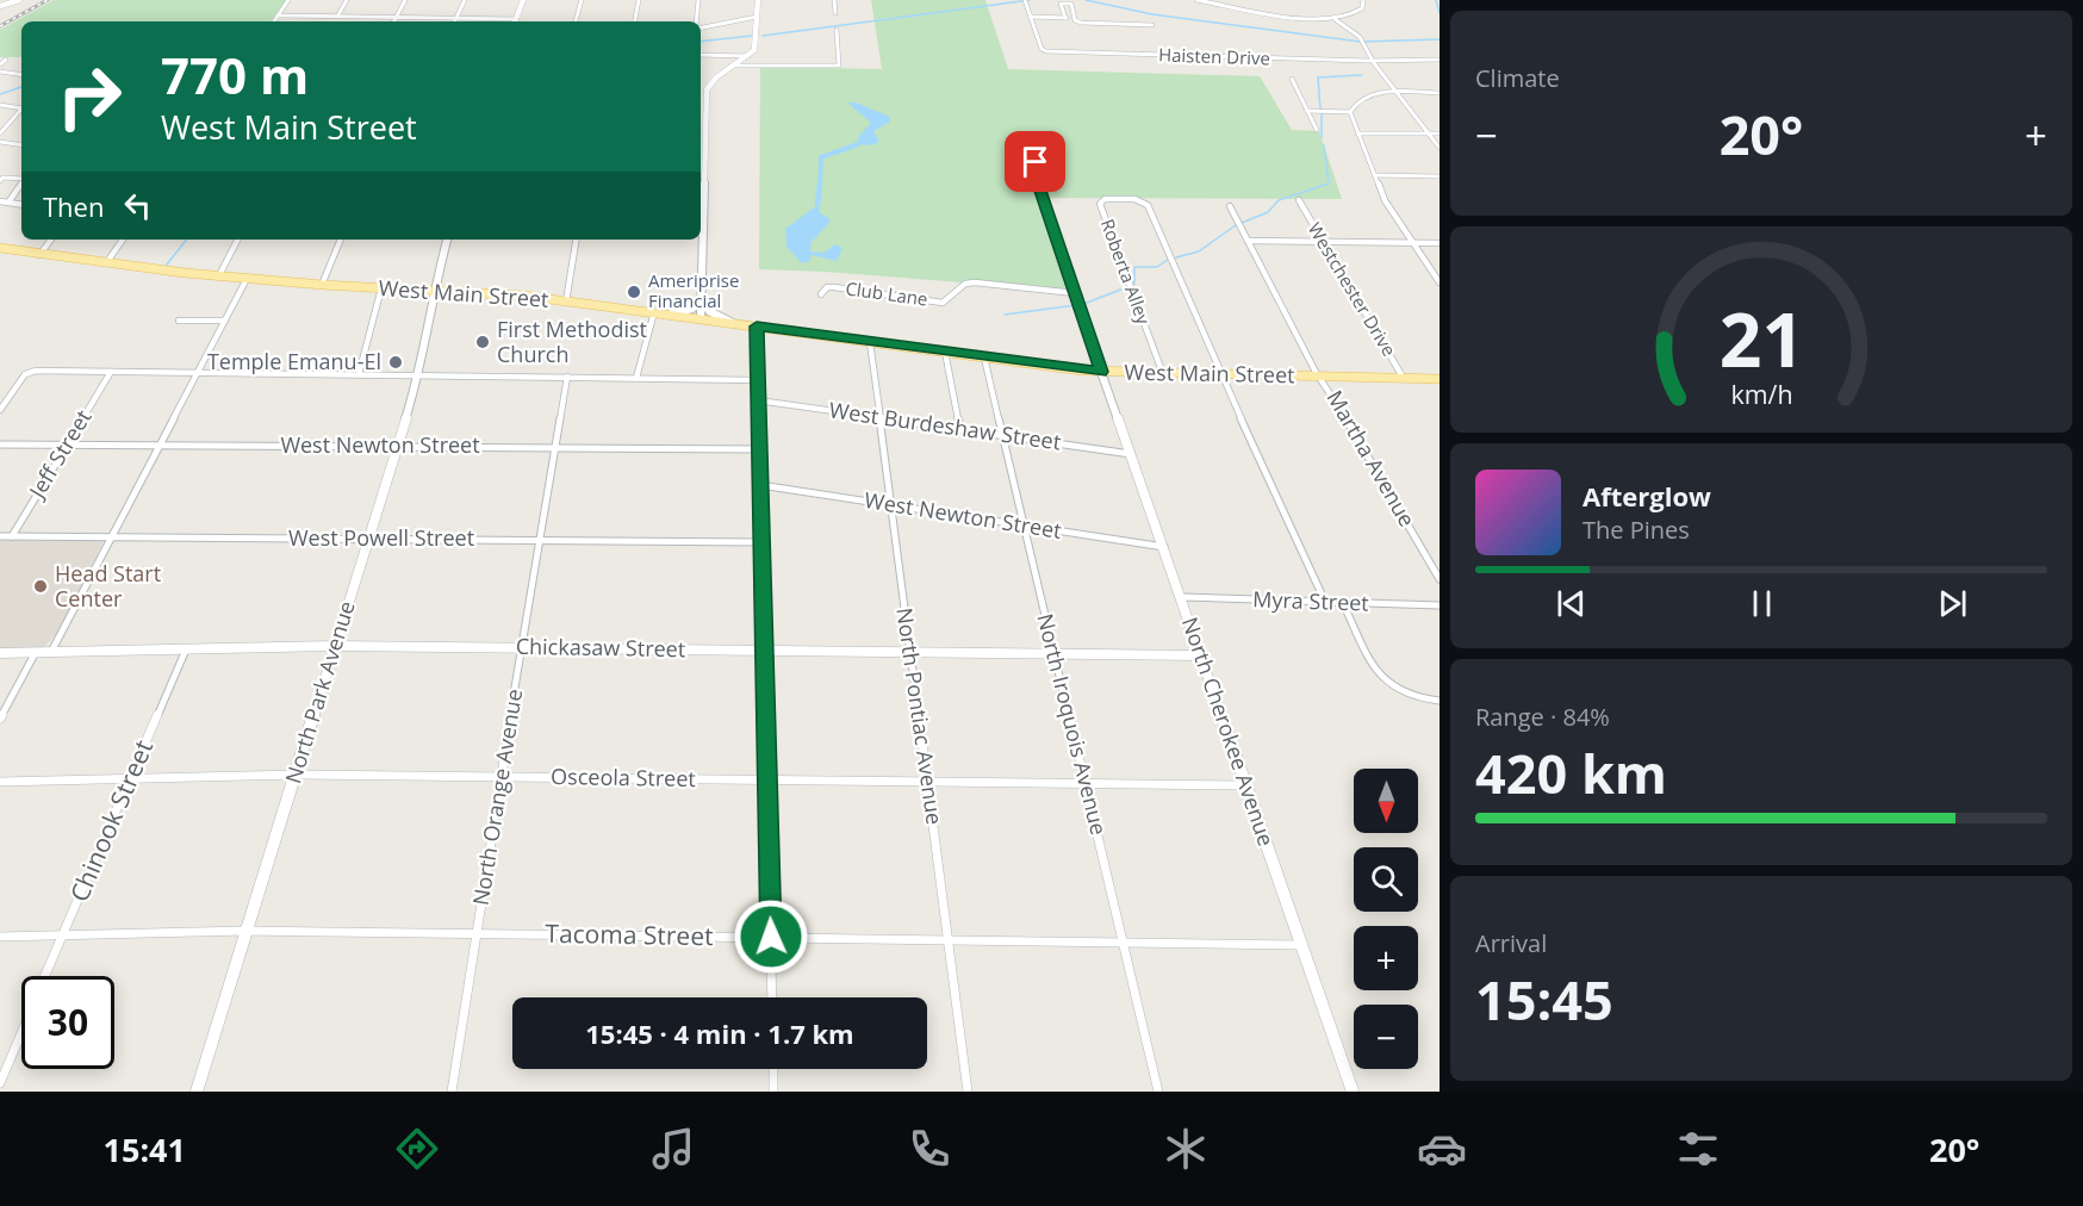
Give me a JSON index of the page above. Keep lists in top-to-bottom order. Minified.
{"streets":{"main road":["West Main Street"],"street":["Haisten Drive","Roberta Alley","Westchester Drive","Club Lane","West Burdeshaw Street","West Newton Street","Jeff Street","Martha Avenue","West Powell Street","Myra Street","Chickasaw Street","North Park Avenue","North Pontiac Avenue","North Iroquois Avenue","North Cherokee Avenue","Osceola Street","North Orange Avenue","Chinook Street","Tacoma Street"]},"crossings":[["Roberta Alley","West Main Street"],["Westchester Drive","West Main Street"],["West Main Street","Martha Avenue"],["West Main Street","North Park Avenue"],["West Main Street","North Pontiac Avenue"],["West Main Street","North Iroquois Avenue"],["West Main Street","North Cherokee Avenue"],["West Burdeshaw Street","North Pontiac Avenue"],["West Burdeshaw Street","North Iroquois Avenue"],["West Burdeshaw Street","North Cherokee Avenue"],["West Newton Street","Jeff Street"],["West Newton Street","North Park Avenue"],["West Newton Street","North Pontiac Avenue"],["West Newton Street","North Iroquois Avenue"],["West Newton Street","North Cherokee Avenue"],["West Newton Street","North Orange Avenue"],["Jeff Street","West Powell Street"],["West Powell Street","North Park Avenue"],["West Powell Street","North Orange Avenue"],["Myra Street","North Cherokee Avenue"],["Chickasaw Street","North Park Avenue"],["Chickasaw Street","North Pontiac Avenue"],["Chickasaw Street","North Iroquois Avenue"],["Chickasaw Street","North Cherokee Avenue"],["Chickasaw Street","North Orange Avenue"],["Chickasaw Street","Chinook Street"],["North Park Avenue","Osceola Street"],["North Park Avenue","Tacoma Street"],["North Pontiac Avenue","Osceola Street"],["North Pontiac Avenue","Tacoma Street"],["North Iroquois Avenue","Osceola Street"],["North Iroquois Avenue","Tacoma Street"],["North Cherokee Avenue","Osceola Street"],["North Cherokee Avenue","Tacoma Street"],["Osceola Street","North Orange Avenue"],["Osceola Street","Chinook Street"],["North Orange Avenue","Tacoma Street"],["Chinook Street","Tacoma Street"]],"places":["Ameriprise Financial","First Methodist Church","Temple Emanu-El","Head Start Center"],"north":"bottom","page":{"tile":["Climate",["Range · 84%","420 km"],["Arrival","15:45"]],"turn":["770 m","West Main Street"],"heat":["−","20°","+"],"then":"Then","song":["Afterglow","The Pines"],"map_buttons":["+","−"],"limit":"30","trip":"15:45 · 4 min · 1.7 km","tabs":["15:41","20°"],"gauge":["21","km/h"]}}
